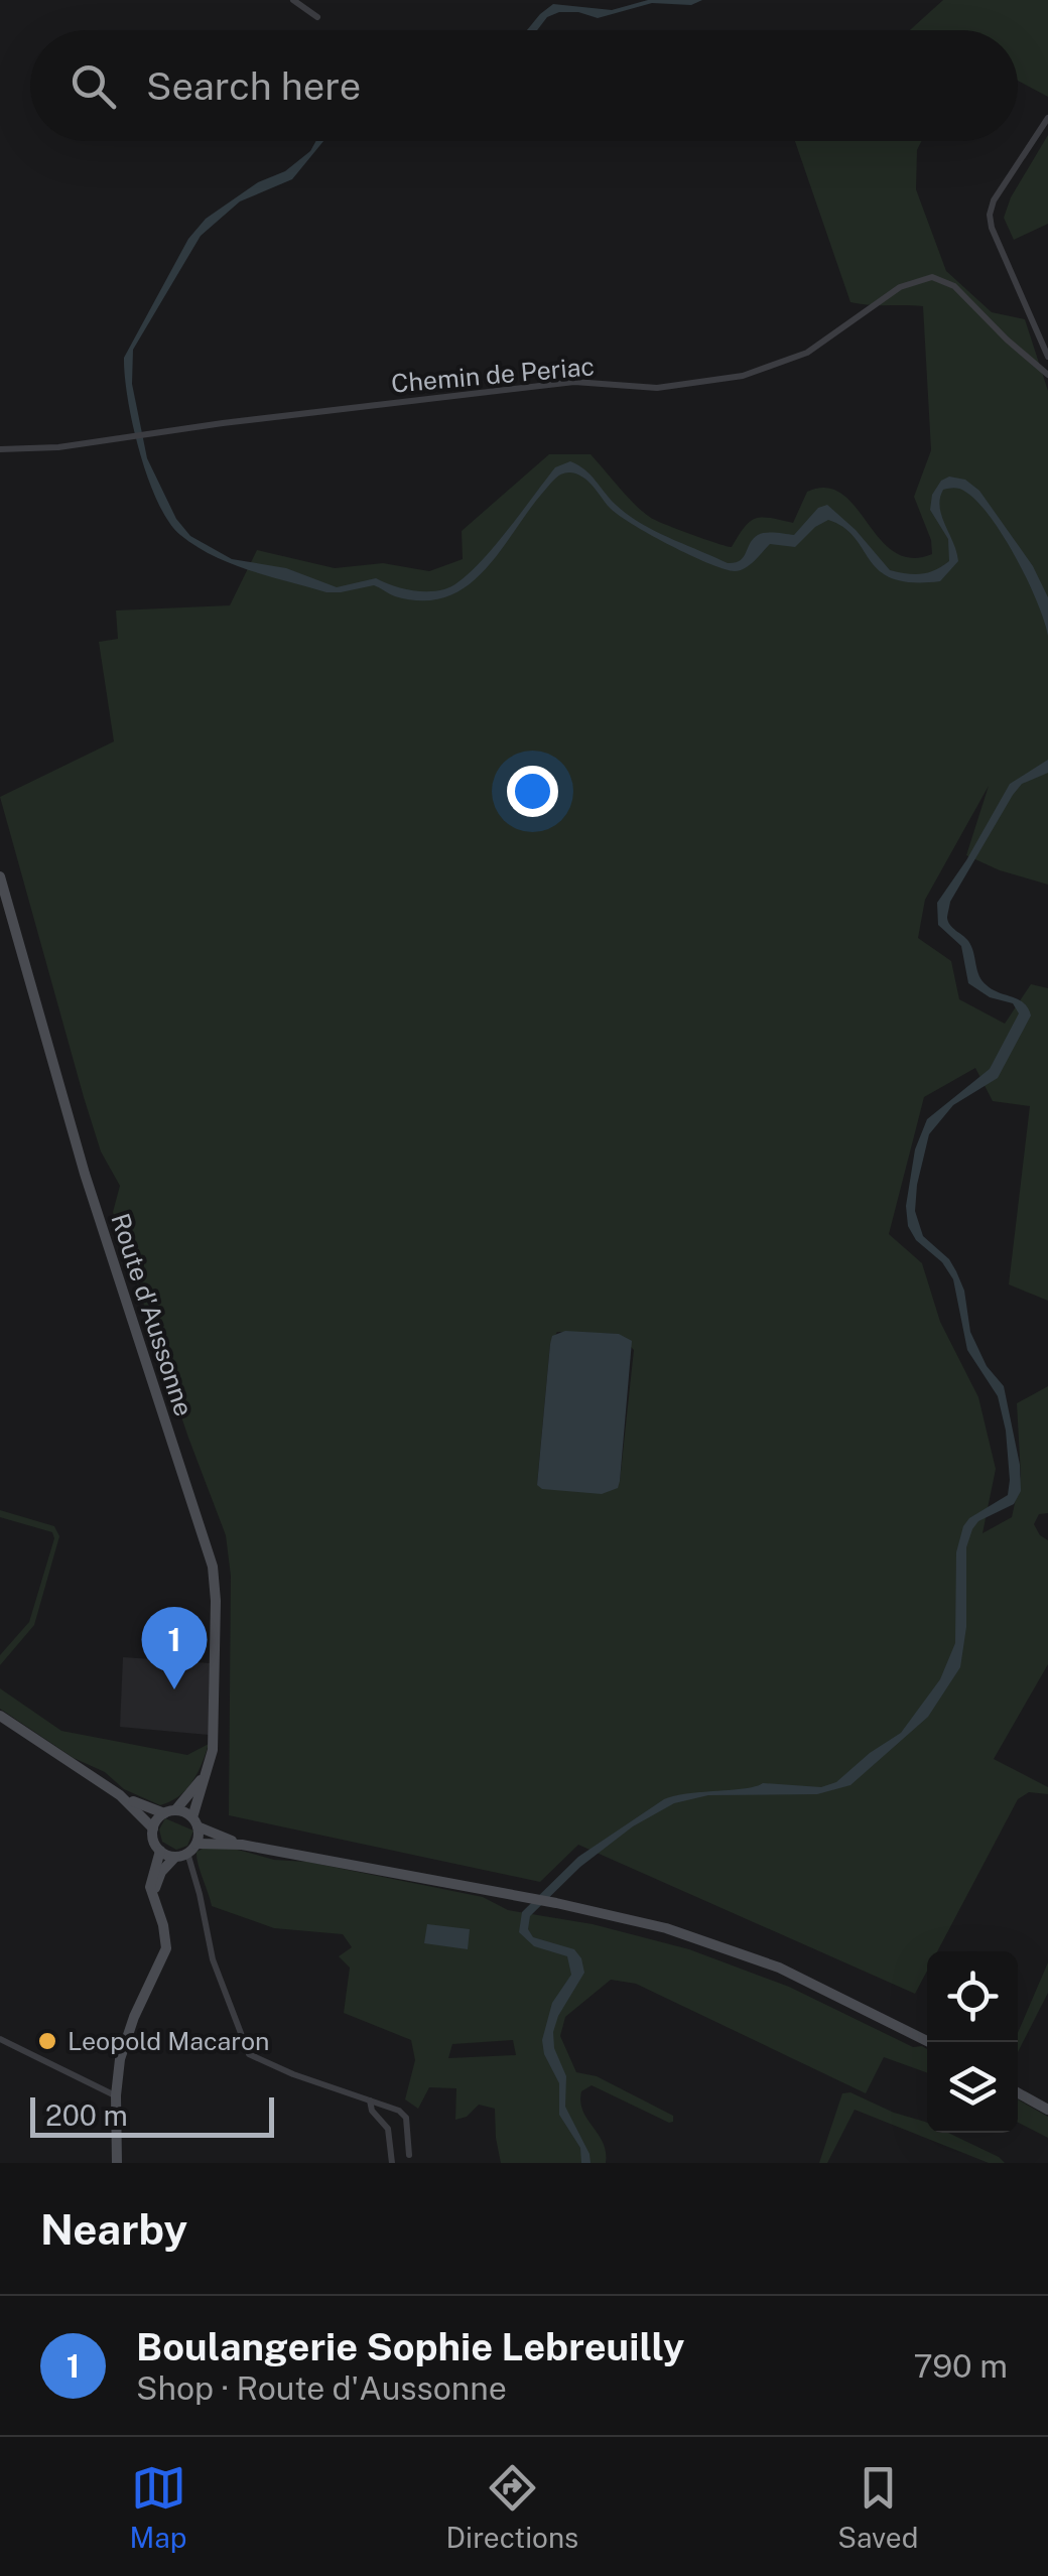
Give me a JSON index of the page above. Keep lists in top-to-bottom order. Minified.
{"streets":{"main road":["Route d'Aussonne"],"street":["Chemin de Periac"]},"places":["Leopold Macaron"],"scale_bar":"200 m","page":{"search":"Search here","pins":"1","scale":"200 m","heading":"Nearby","list":[{"mark":"1","name":"Boulangerie Sophie Lebreuilly","note":"Shop · Route d'Aussonne","value":"790 m"}],"nav":["Map","Directions","Saved"]}}
